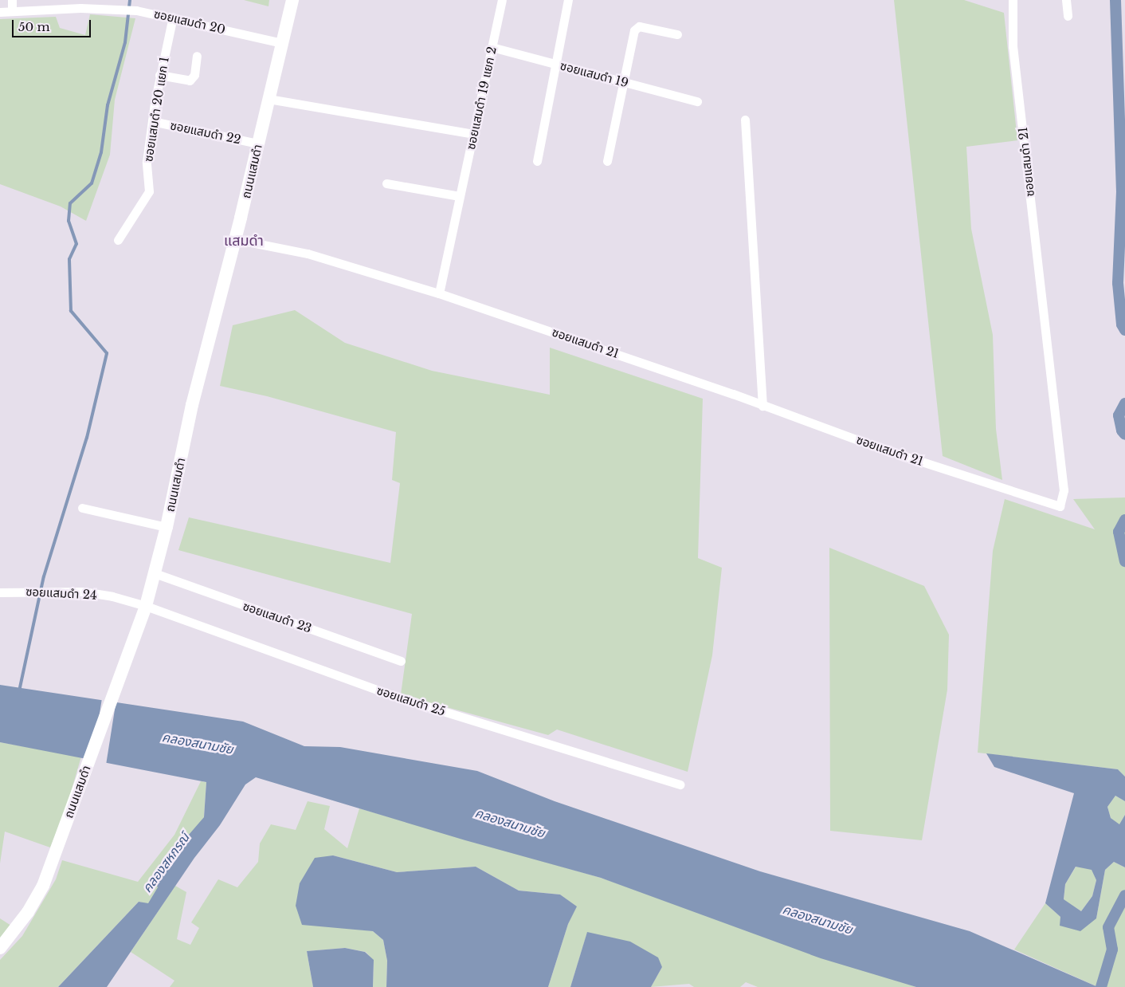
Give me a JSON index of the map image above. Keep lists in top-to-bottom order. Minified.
{"streets":{"street":["ซอยแสมดำ 20","ซอยแสมดำ 19","ซอยแสมดำ 19 แยก 2","ซอยแสมดำ 20 แยก 1","ซอยแสมดำ 22","ซอยแสมดำ 21","ถนนแสมดำ","ซอยแสมดำ 24","ซอยแสมดำ 23","ซอยแสมดำ 25"]},"crossings":[["ซอยแสมดำ 20","ซอยแสมดำ 20 แยก 1"],["ซอยแสมดำ 20","ถนนแสมดำ"],["ซอยแสมดำ 19","ซอยแสมดำ 19 แยก 2"],["ซอยแสมดำ 19 แยก 2","ซอยแสมดำ 21"],["ซอยแสมดำ 20 แยก 1","ซอยแสมดำ 22"],["ซอยแสมดำ 22","ถนนแสมดำ"],["ซอยแสมดำ 21","ถนนแสมดำ"],["ถนนแสมดำ","ซอยแสมดำ 24"],["ถนนแสมดำ","ซอยแสมดำ 23"],["ถนนแสมดำ","ซอยแสมดำ 25"],["ซอยแสมดำ 24","ซอยแสมดำ 25"]],"districts":["แสมดำ"],"water":["คลองสนามชัย","คลองสหกรณ์"],"scale_bar":"50 m"}
